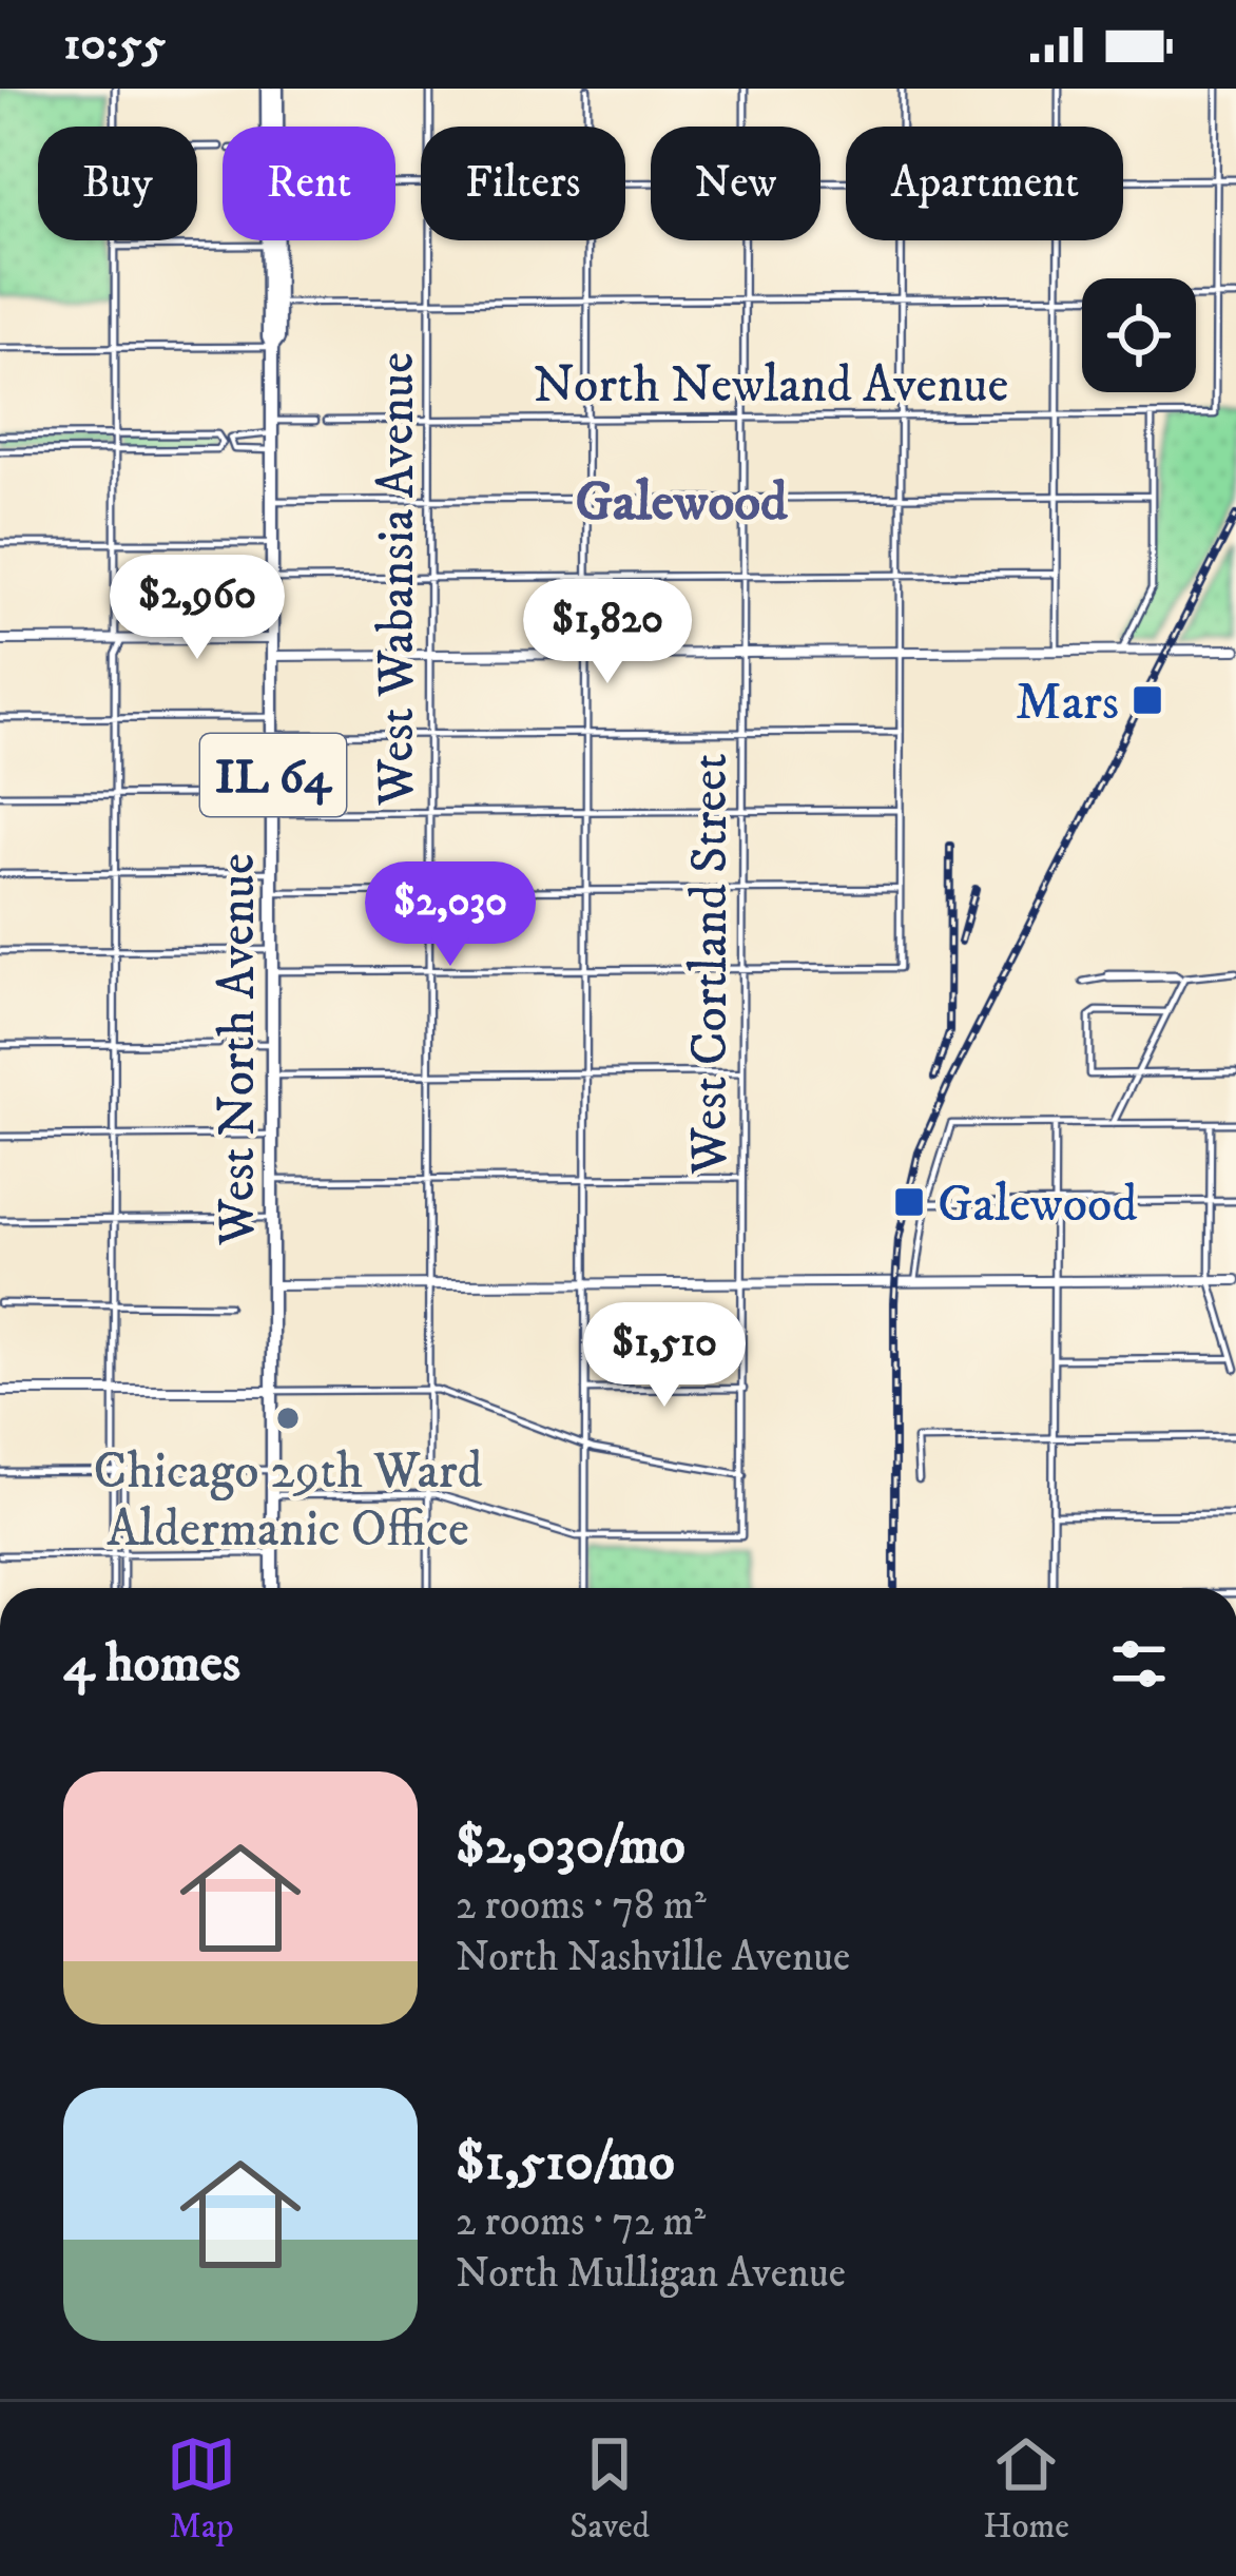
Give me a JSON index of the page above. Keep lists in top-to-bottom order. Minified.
{"streets":{"main road":["IL 64","West North Avenue"],"street":["North Newland Avenue","West Wabansia Avenue","West Cortland Street"]},"crossings":[["North Newland Avenue","West Wabansia Avenue"],["North Newland Avenue","West Cortland Street"]],"districts":["Galewood"],"places":{"transit":["Mars","Galewood"],"other":["Chicago 29th Ward Aldermanic Office"]},"page":{"status":"10:55","chip":["Buy","Rent","Filters","New","Apartment"],"price":["$2,960","$1,820","$2,030","$1,510"],"heading":"4 homes","list":[{"name":"$2,030/mo","note":"2 rooms · 78 m² · North Nashville Avenue"},{"name":"$1,510/mo","note":"2 rooms · 72 m² · North Mulligan Avenue"}],"tabs":["Map","Saved","Home"]}}
